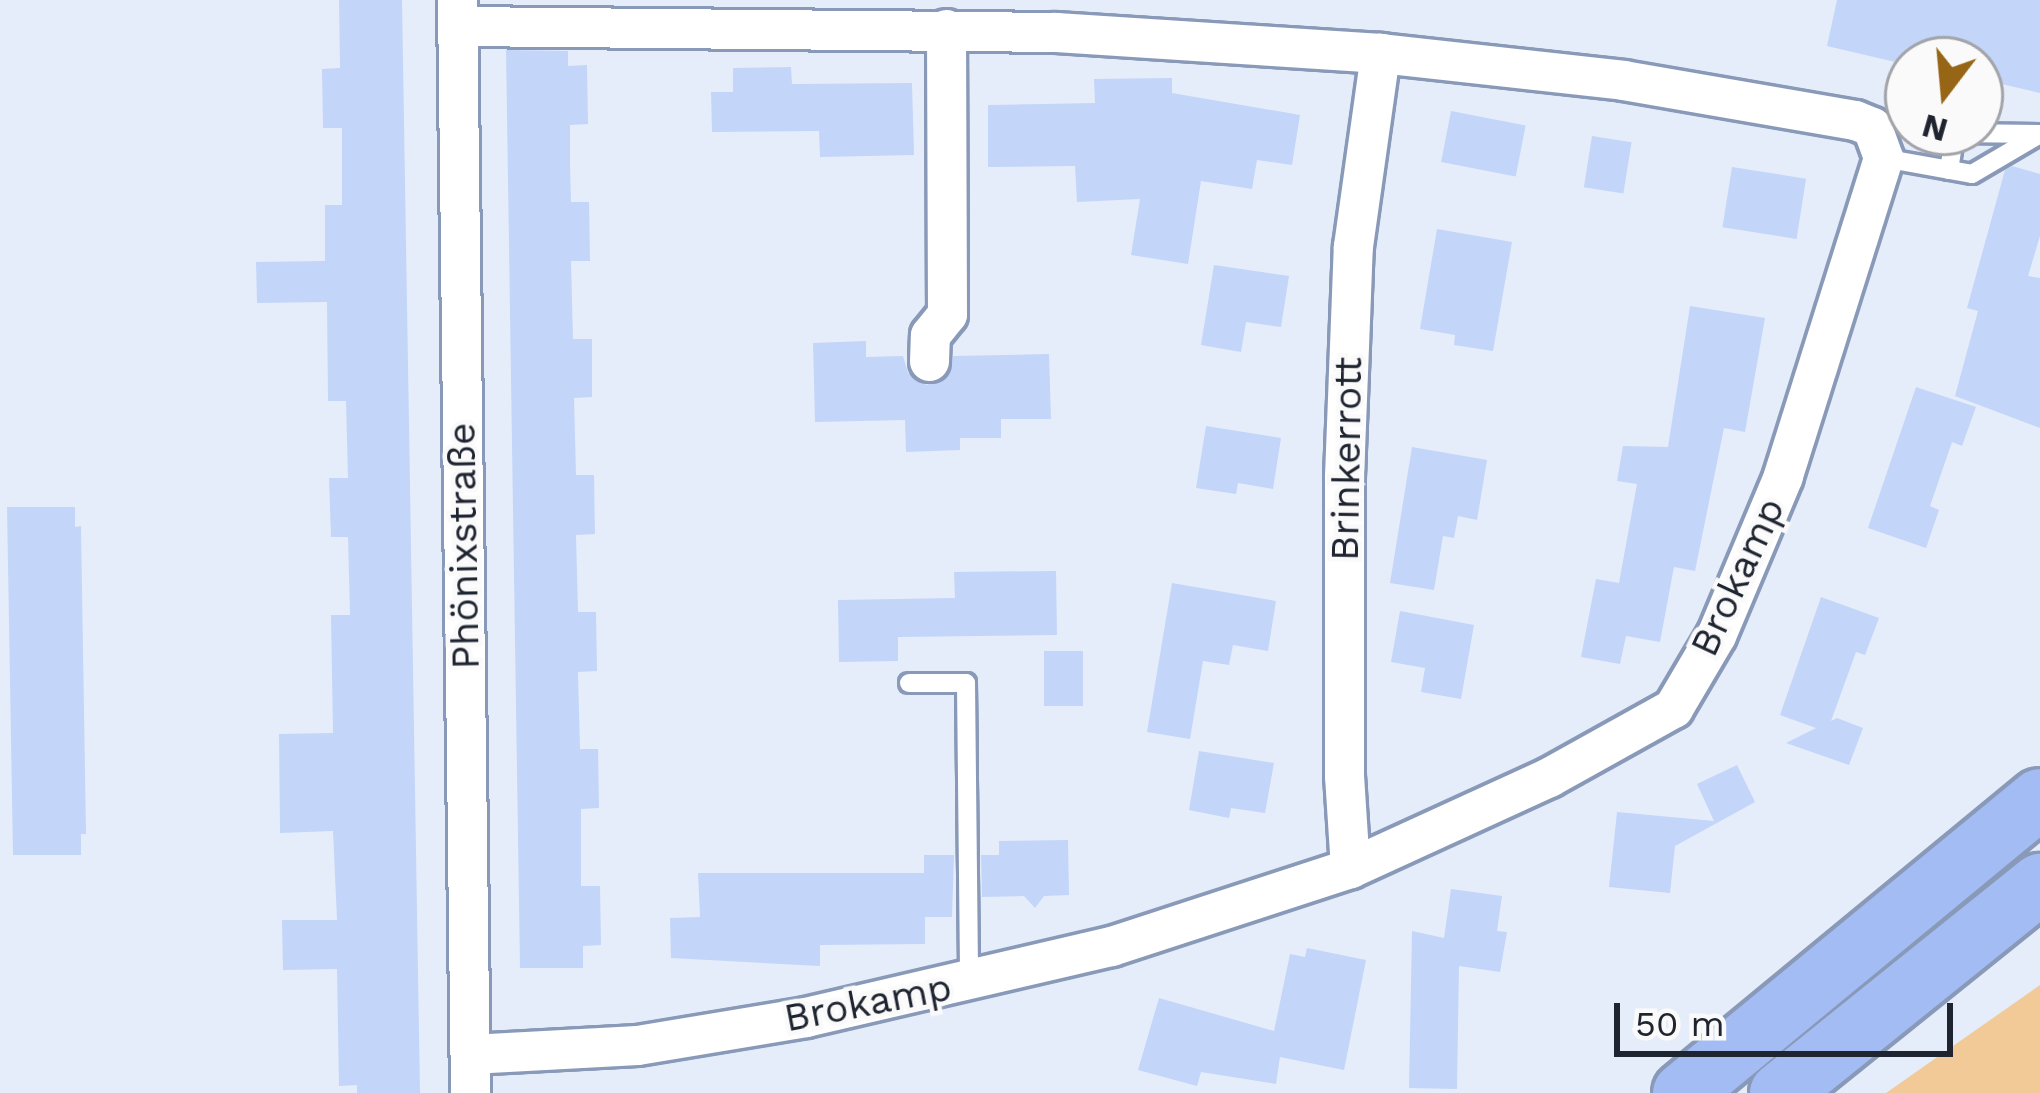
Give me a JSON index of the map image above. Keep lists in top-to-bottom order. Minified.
{"streets":{"street":["Brinkerrott","Phönixstraße","Brokamp"]},"crossings":[["Brinkerrott","Brokamp"],["Phönixstraße","Brokamp"]],"scale_bar":"50 m","north":"bottom"}
